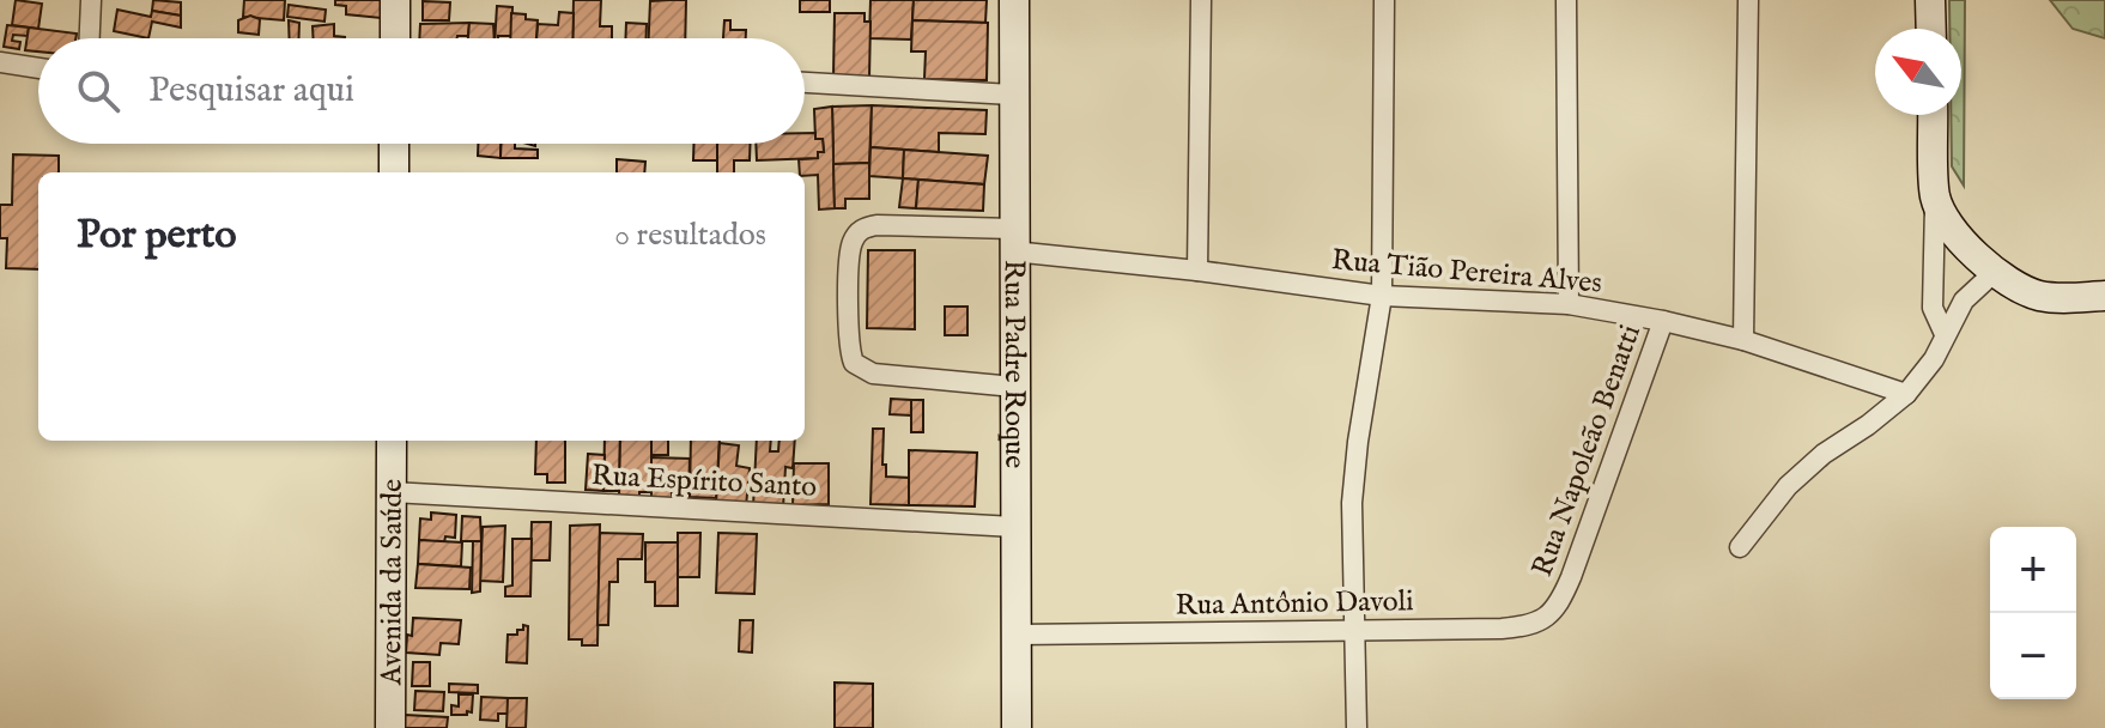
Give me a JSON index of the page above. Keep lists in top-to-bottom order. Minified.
{"streets":{"street":["Rua Tião Pereira Alves","Rua Padre Roque","Rua Napoleão Benatti","Rua Espírito Santo","Avenida da Saúde","Rua Antônio Davoli"]},"crossings":[["Rua Tião Pereira Alves","Rua Padre Roque"],["Rua Tião Pereira Alves","Rua Napoleão Benatti"],["Rua Padre Roque","Rua Espírito Santo"],["Rua Padre Roque","Rua Antônio Davoli"],["Rua Napoleão Benatti","Rua Antônio Davoli"],["Rua Espírito Santo","Avenida da Saúde"]],"north":"top left","page":{"search":"Pesquisar aqui","heading":["Por perto","0 resultados"],"map_buttons":["+","−"]}}
